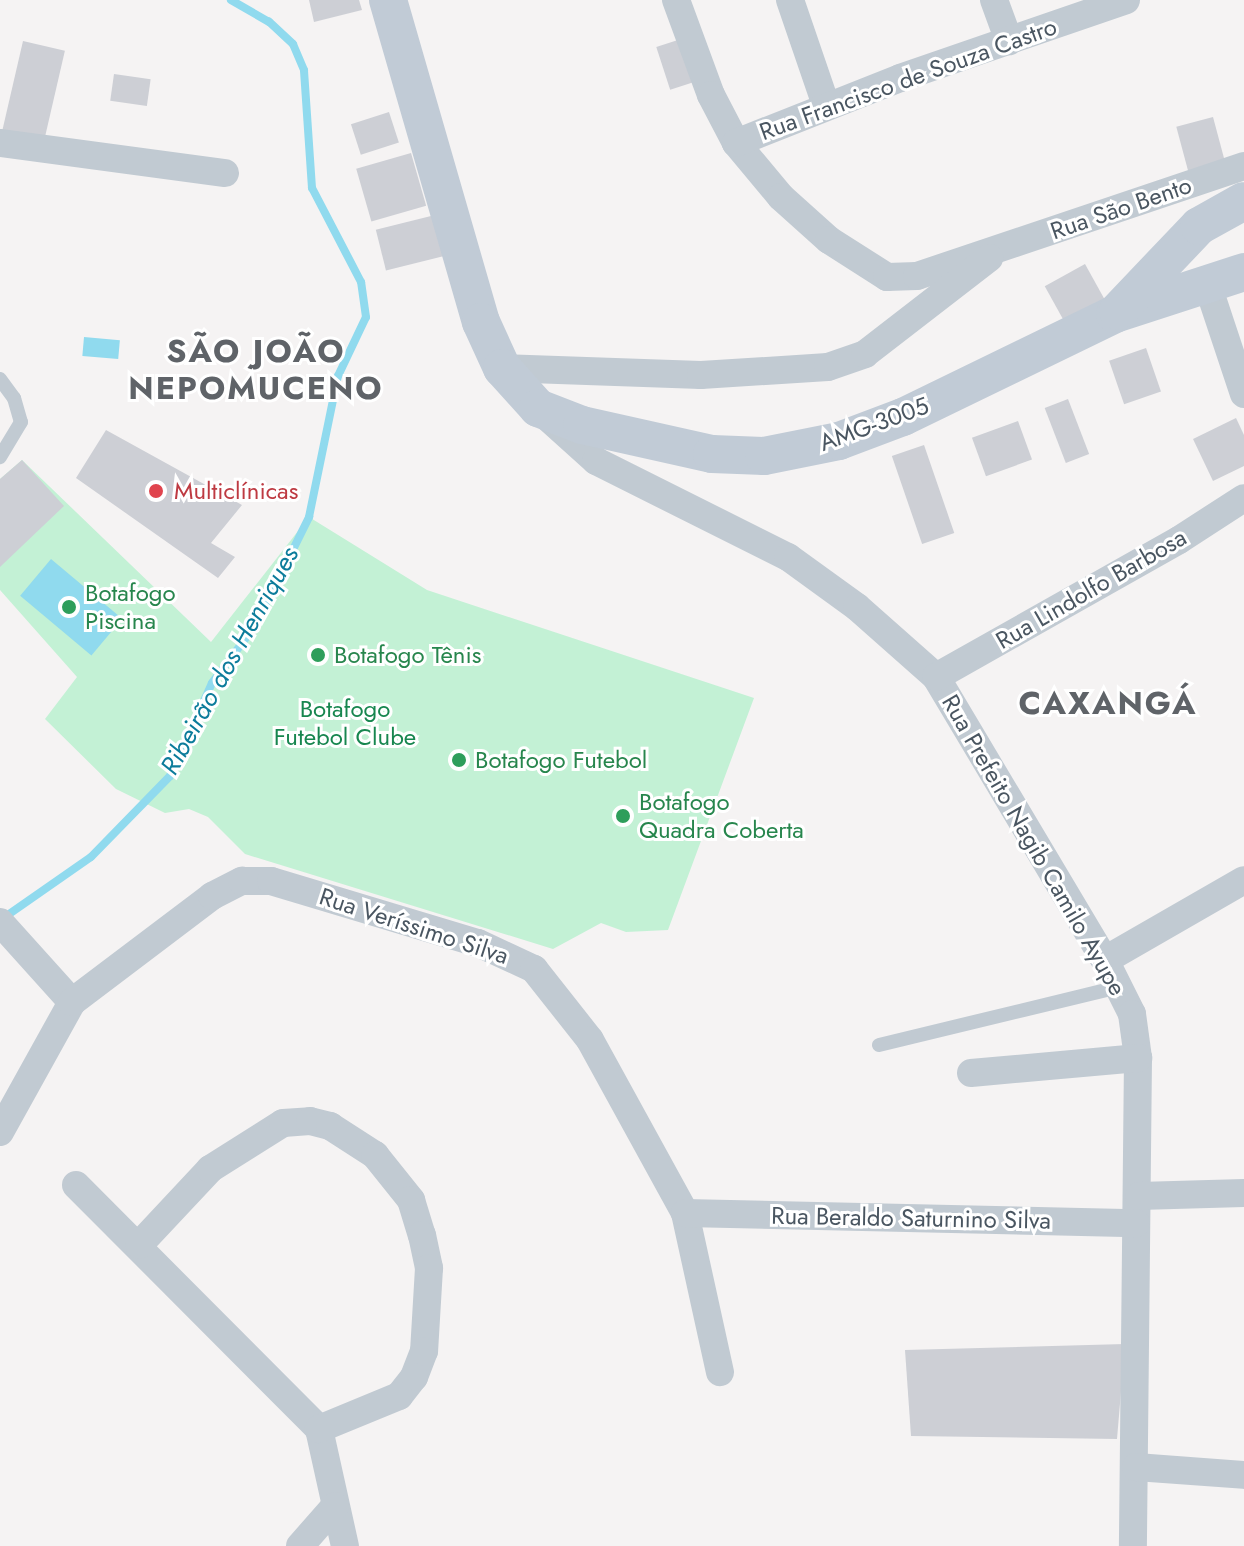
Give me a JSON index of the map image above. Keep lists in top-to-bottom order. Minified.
{"streets":{"main road":["AMG-3005"],"street":["Rua Francisco de Souza Castro","Rua São Bento","Rua Lindolfo Barbosa","Rua Prefeito Nagib Camilo Ayupe","Rua Veríssimo Silva","Rua Beraldo Saturnino Silva"]},"crossings":[["Rua Francisco de Souza Castro","Rua São Bento"],["AMG-3005","Rua Prefeito Nagib Camilo Ayupe"],["Rua Lindolfo Barbosa","Rua Prefeito Nagib Camilo Ayupe"],["Rua Prefeito Nagib Camilo Ayupe","Rua Beraldo Saturnino Silva"],["Rua Veríssimo Silva","Rua Beraldo Saturnino Silva"]],"districts":["SÃO JOÃO NEPOMUCENO","CAXANGÁ"],"water":["Ribeirão dos Henriques"],"parks":["Botafogo Futebol Clube"],"places":["Multiclínicas","Botafogo Piscina","Botafogo Tênis","Botafogo Futebol","Botafogo Quadra Coberta"]}
